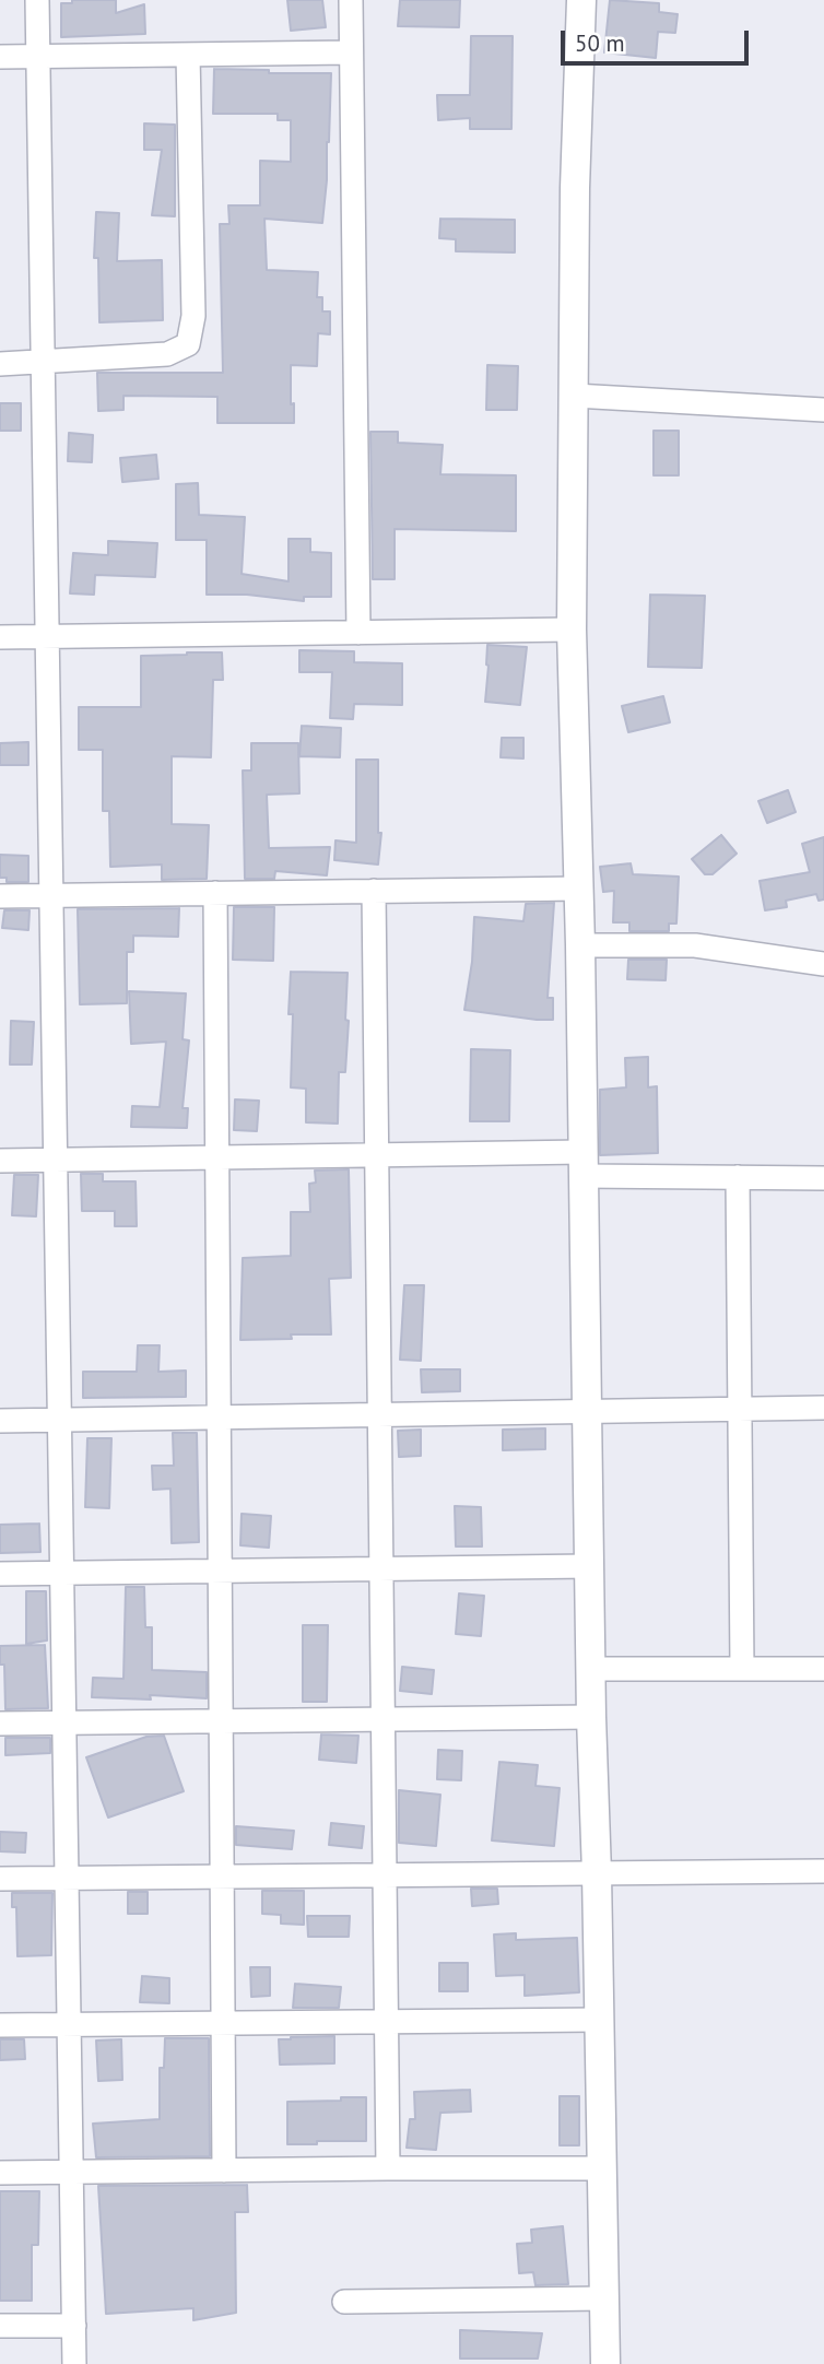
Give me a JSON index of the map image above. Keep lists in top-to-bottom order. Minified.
{"scale_bar":"50 m"}
